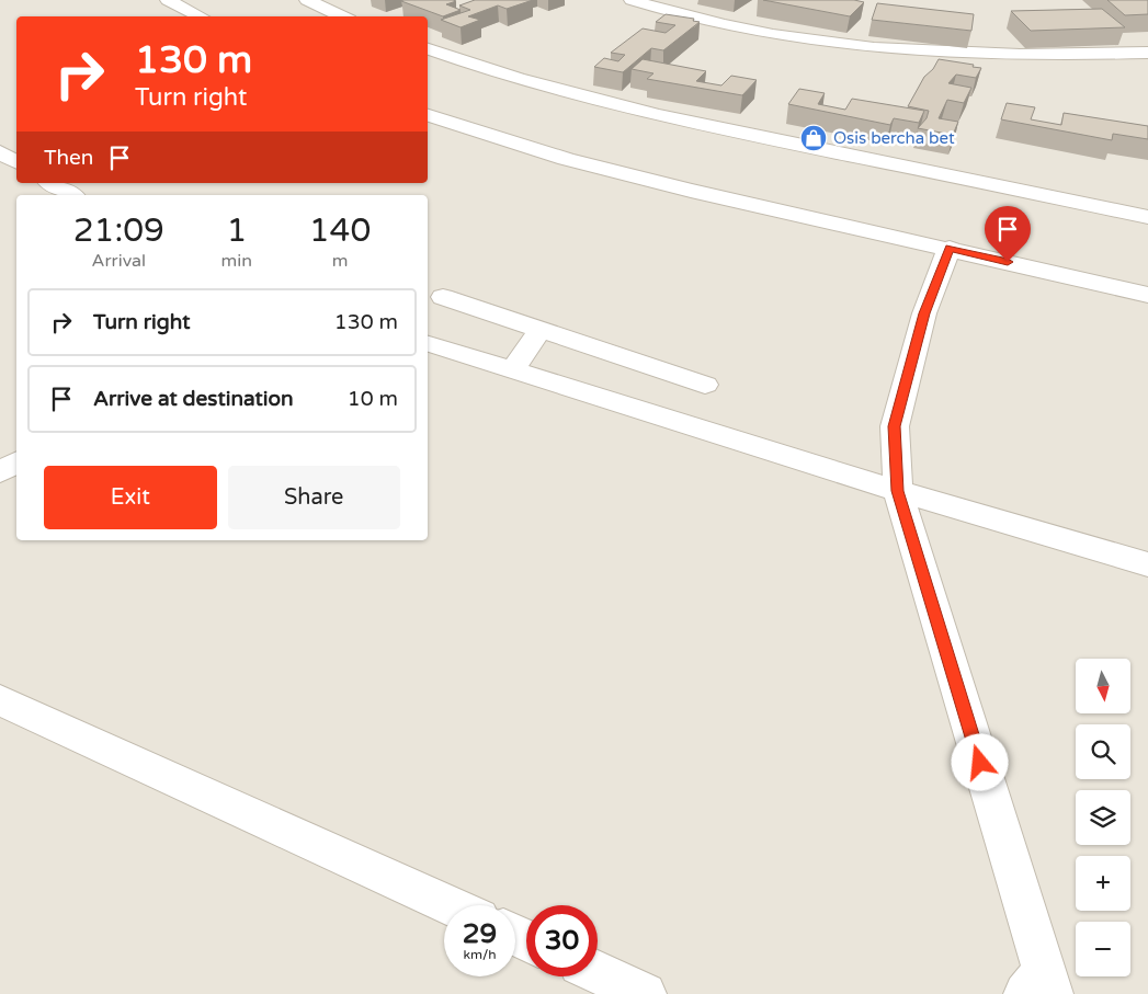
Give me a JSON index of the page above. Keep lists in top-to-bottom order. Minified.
{"places":{"shop":["Osis bercha bet"]},"north":"bottom","page":{"turn":["130 m","Turn right"],"then":"Then","eta":["21:09","Arrival","1","min","140","m"],"list":[{"name":"Turn right","value":"130 m"},{"name":"Arrive at destination","value":"10 m"}],"buttons":["Exit","Share"],"map_buttons":["+","−"],"speed":"29 km/h","limit":"30"}}
